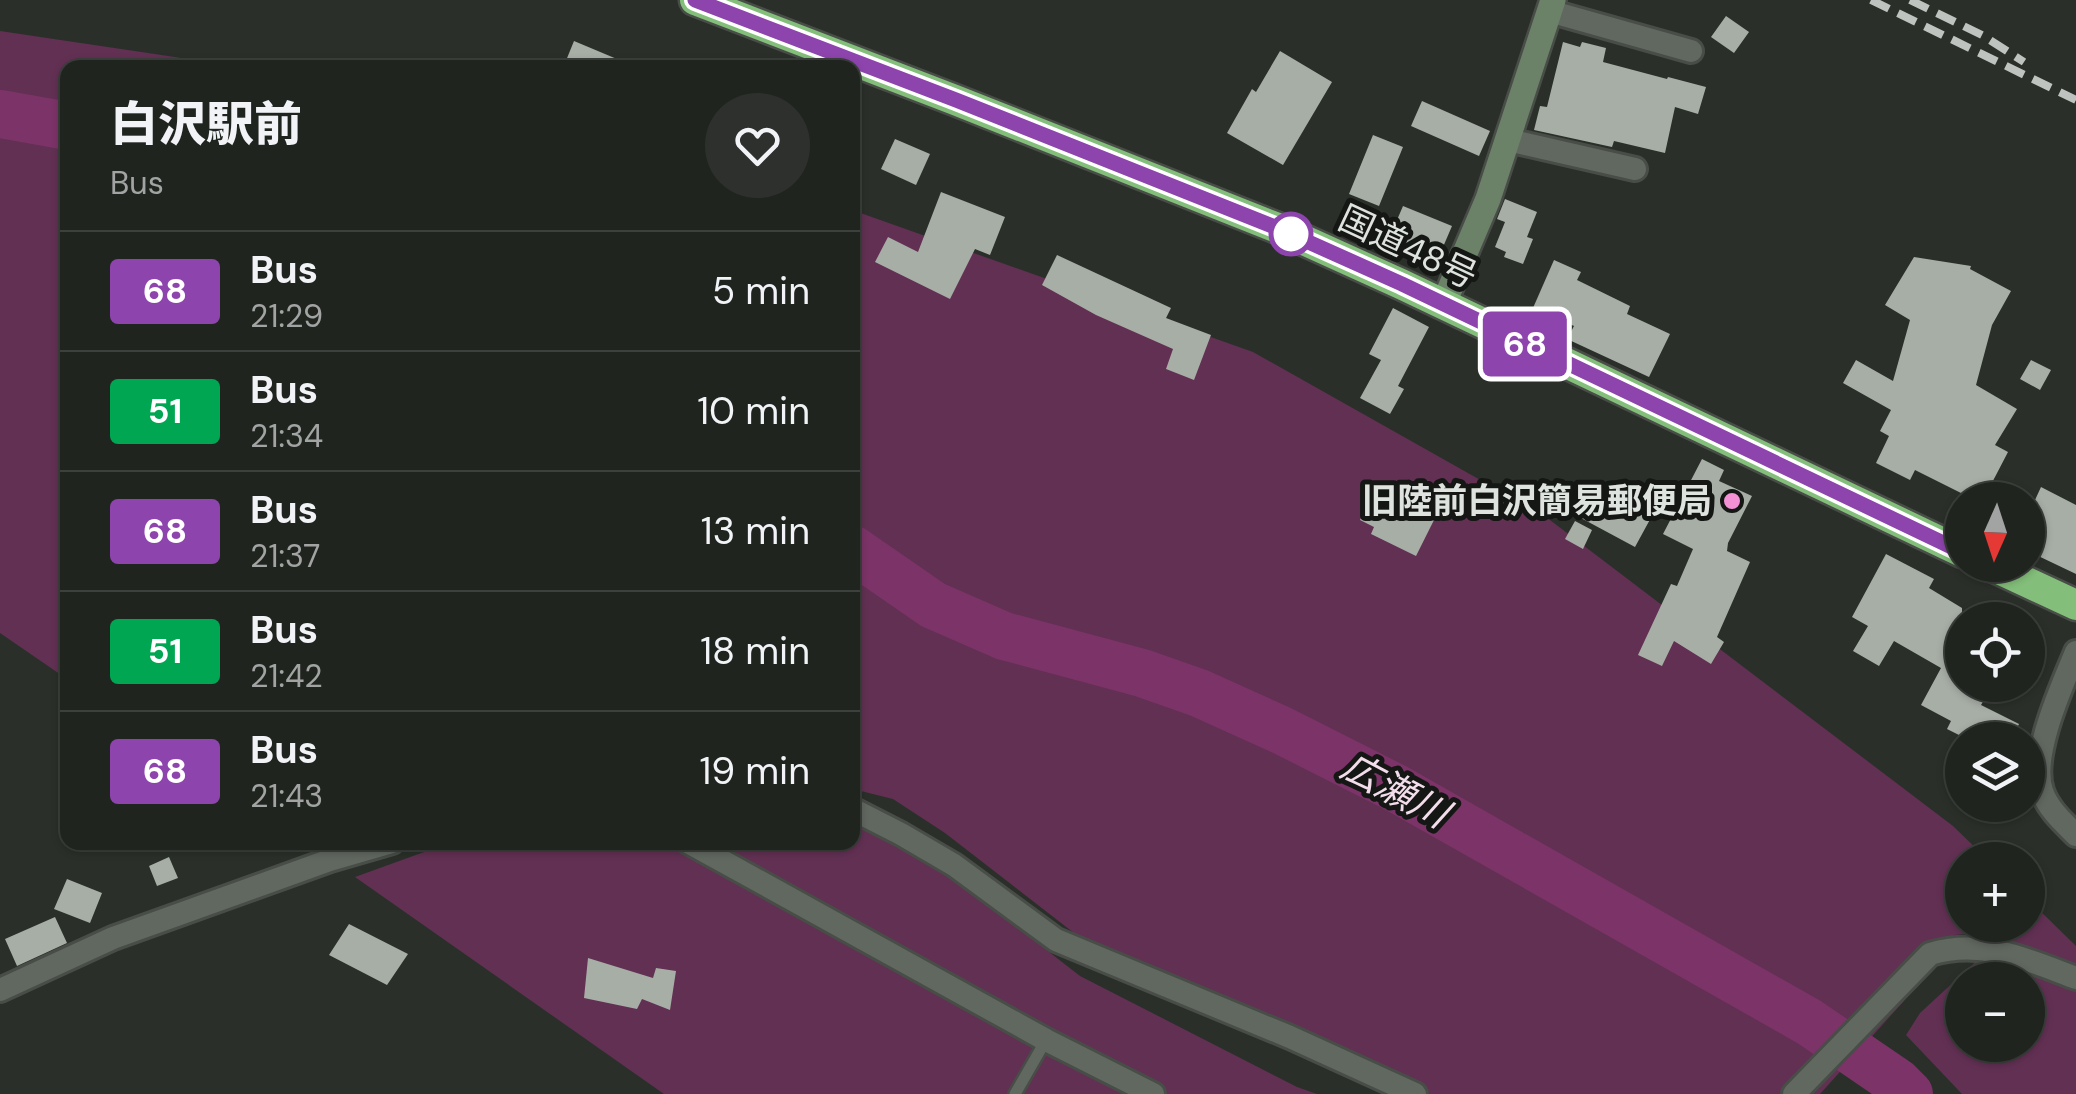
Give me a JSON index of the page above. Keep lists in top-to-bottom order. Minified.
{"streets":{"highway":["国道48号"]},"water":["広瀬川"],"places":["旧陸前白沢簡易郵便局"],"lines":["bus line 68"],"north":"bottom","page":{"on_map":"68","heading":["白沢駅前","Bus"],"list":[{"mark":"68","name":"Bus","note":"21:29","value":"5 min"},{"mark":"51","name":"Bus","note":"21:34","value":"10 min"},{"mark":"68","name":"Bus","note":"21:37","value":"13 min"},{"mark":"51","name":"Bus","note":"21:42","value":"18 min"},{"mark":"68","name":"Bus","note":"21:43","value":"19 min"}],"map_buttons":["+","−"]}}
